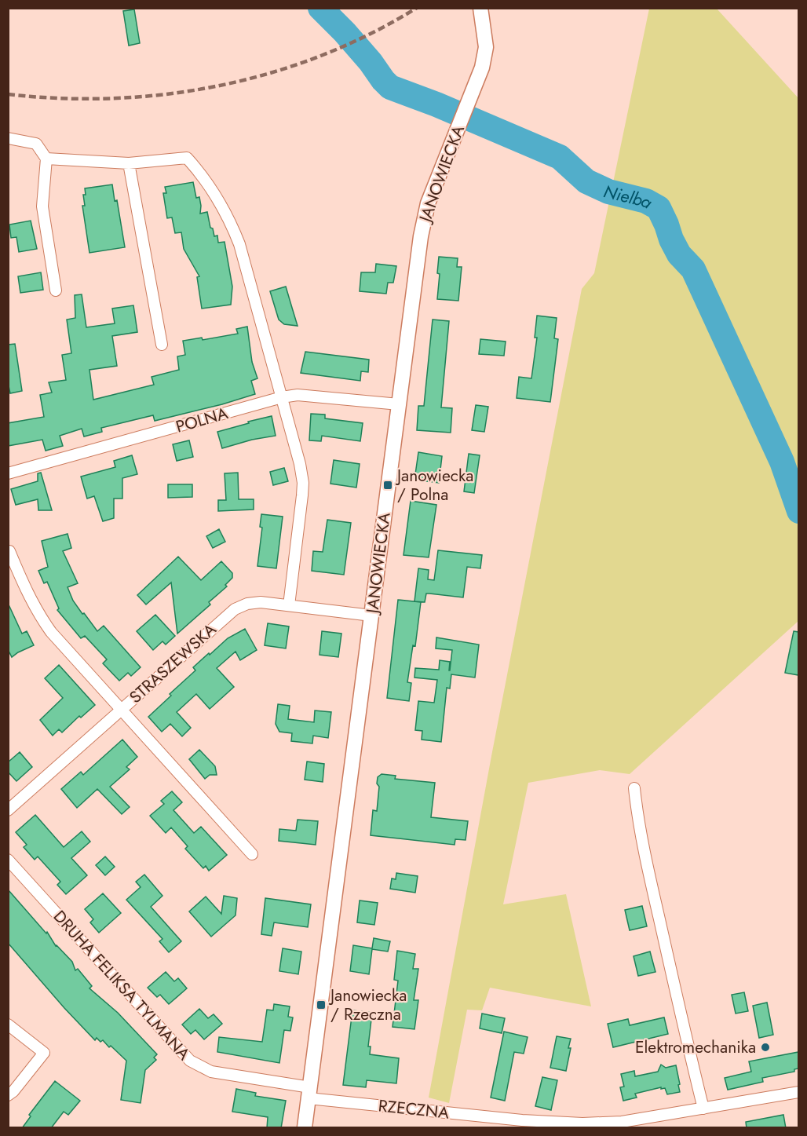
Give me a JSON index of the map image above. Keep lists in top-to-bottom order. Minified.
{"streets":{"street":["JANOWIECKA","POLNA","STRASZEWSKA","DRUHA FELIKSA TYLMANA","RZECZNA"]},"crossings":[["JANOWIECKA","POLNA"],["JANOWIECKA","STRASZEWSKA"],["JANOWIECKA","DRUHA FELIKSA TYLMANA"],["JANOWIECKA","RZECZNA"],["DRUHA FELIKSA TYLMANA","RZECZNA"]],"water":["Nielba"],"places":{"transit":["Janowiecka / Polna","Janowiecka / Rzeczna"],"other":["Elektromechanika"]}}
